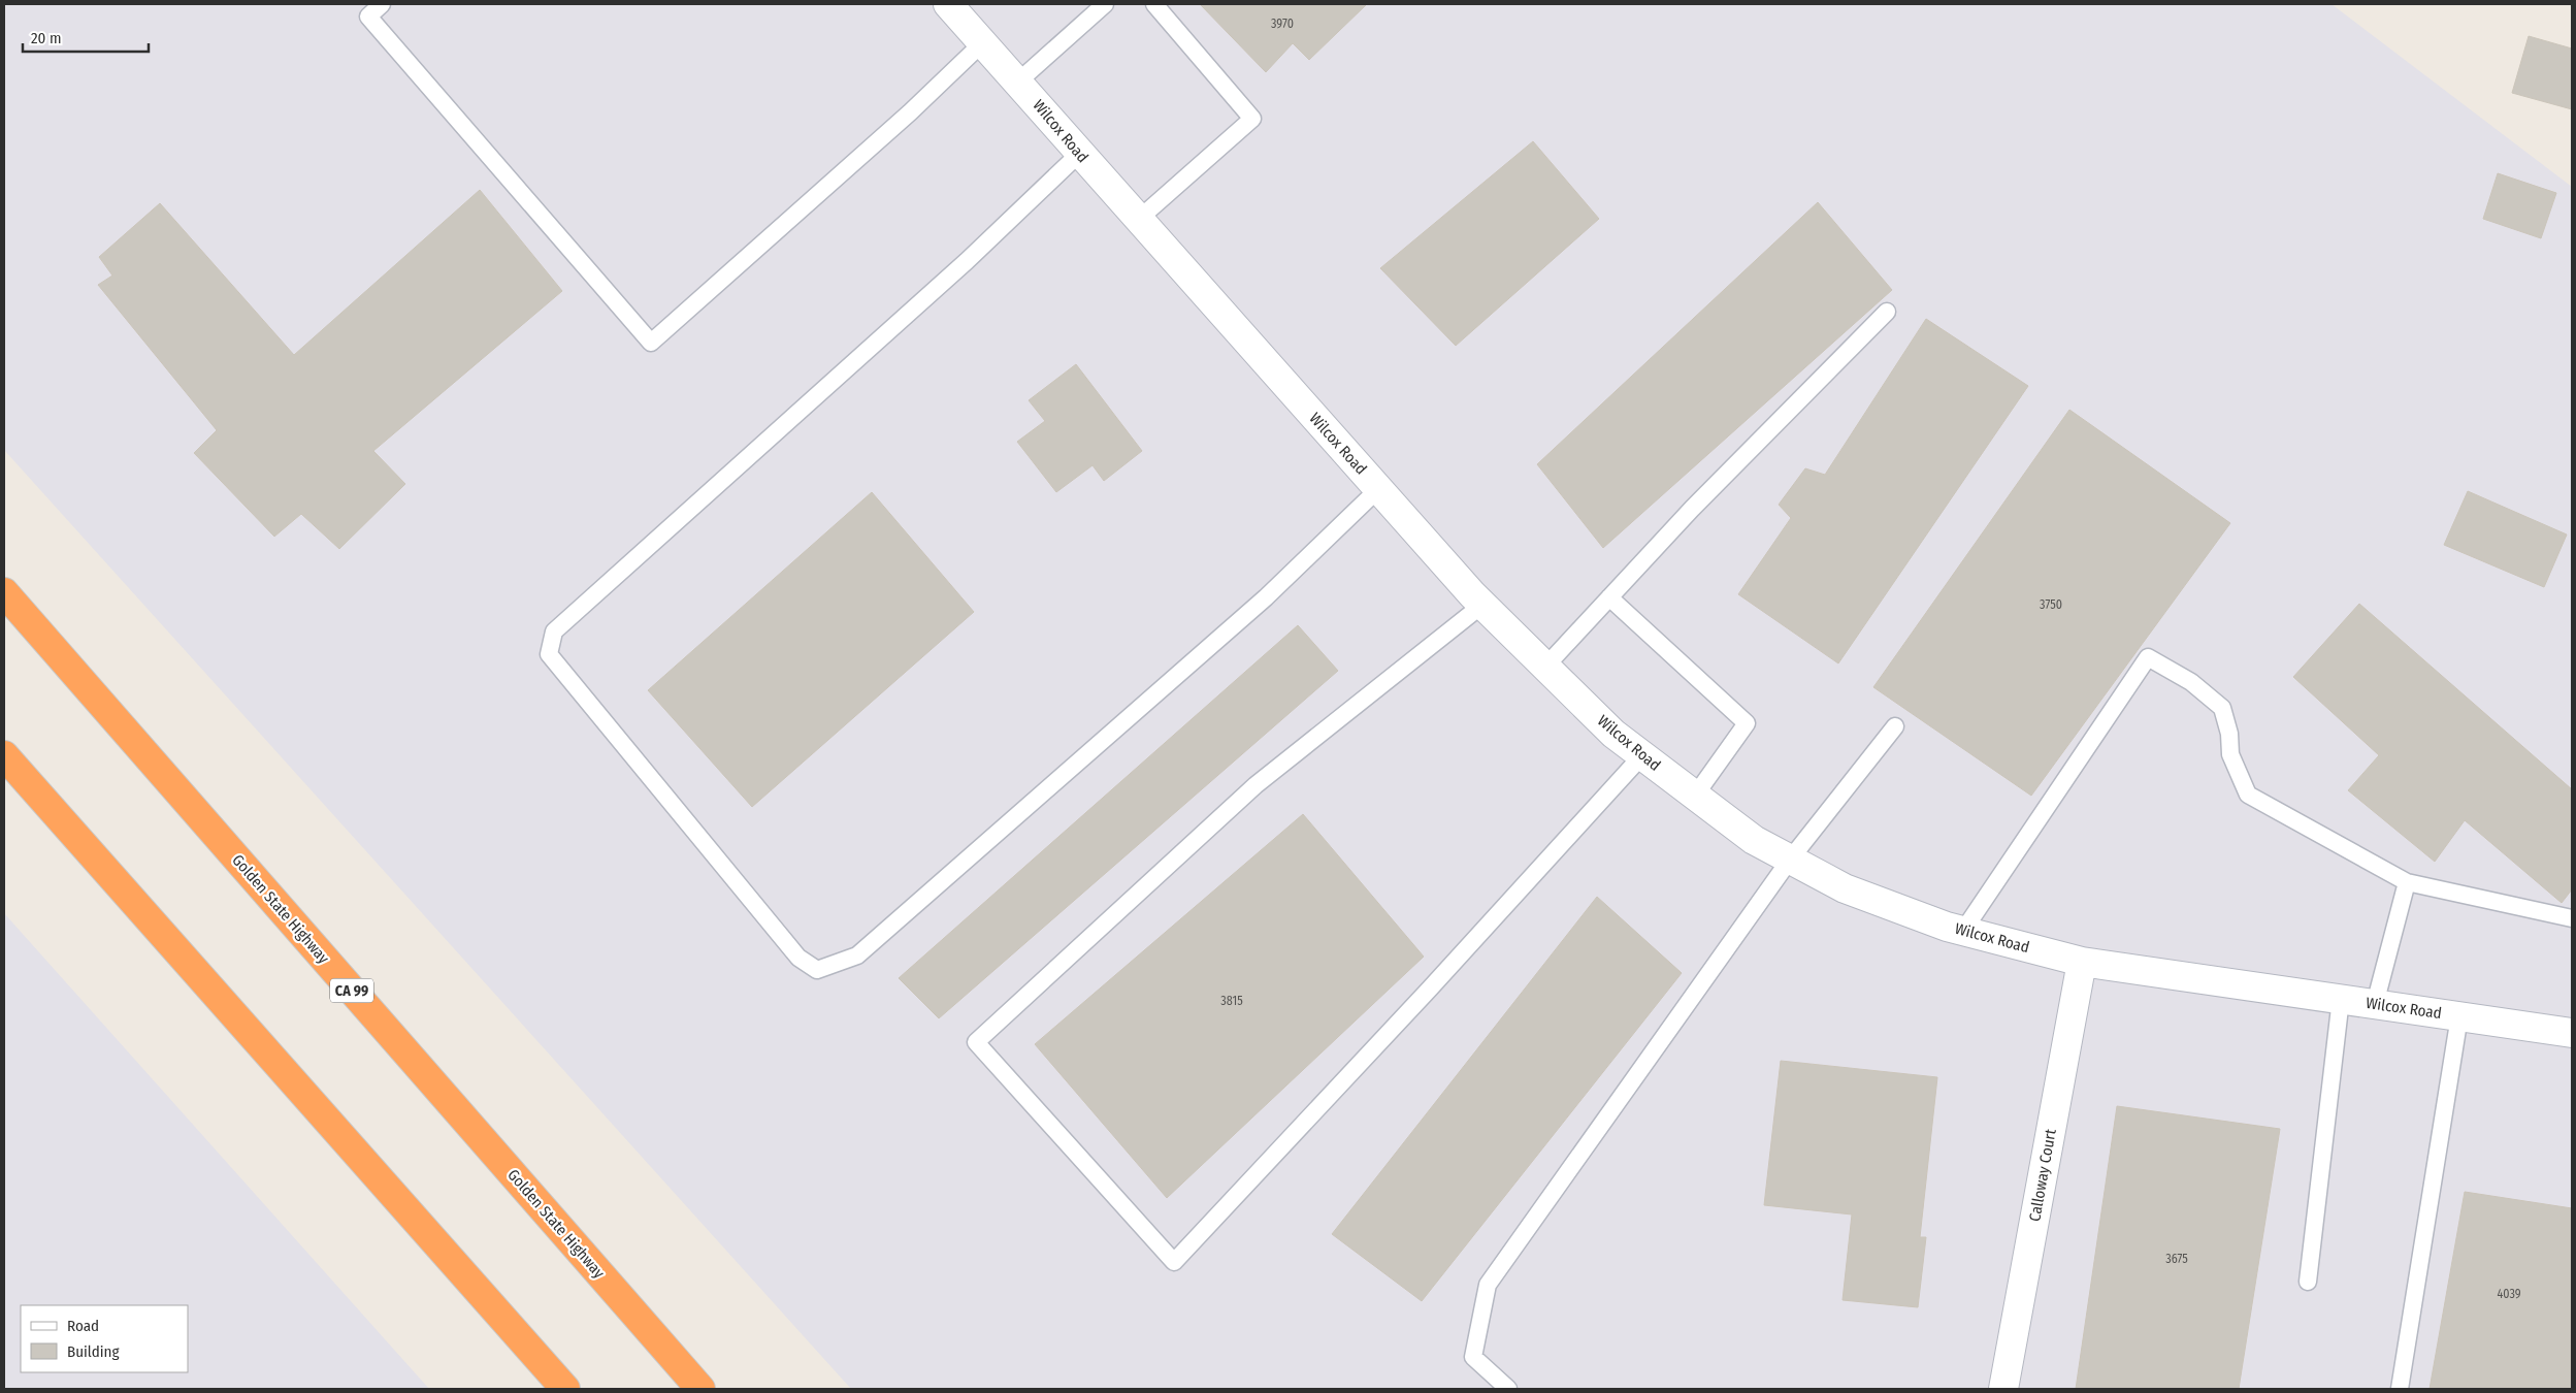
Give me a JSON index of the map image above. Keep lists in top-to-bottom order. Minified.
{"streets":{"highway":["Golden State Highway","CA 99"],"street":["Wilcox Road","Calloway Court"]},"crossings":[["Wilcox Road","Calloway Court"]],"house_numbers":["3970","3750","3815","3675","4039"],"legend":["Road","Building"],"scale_bar":"20 m"}
